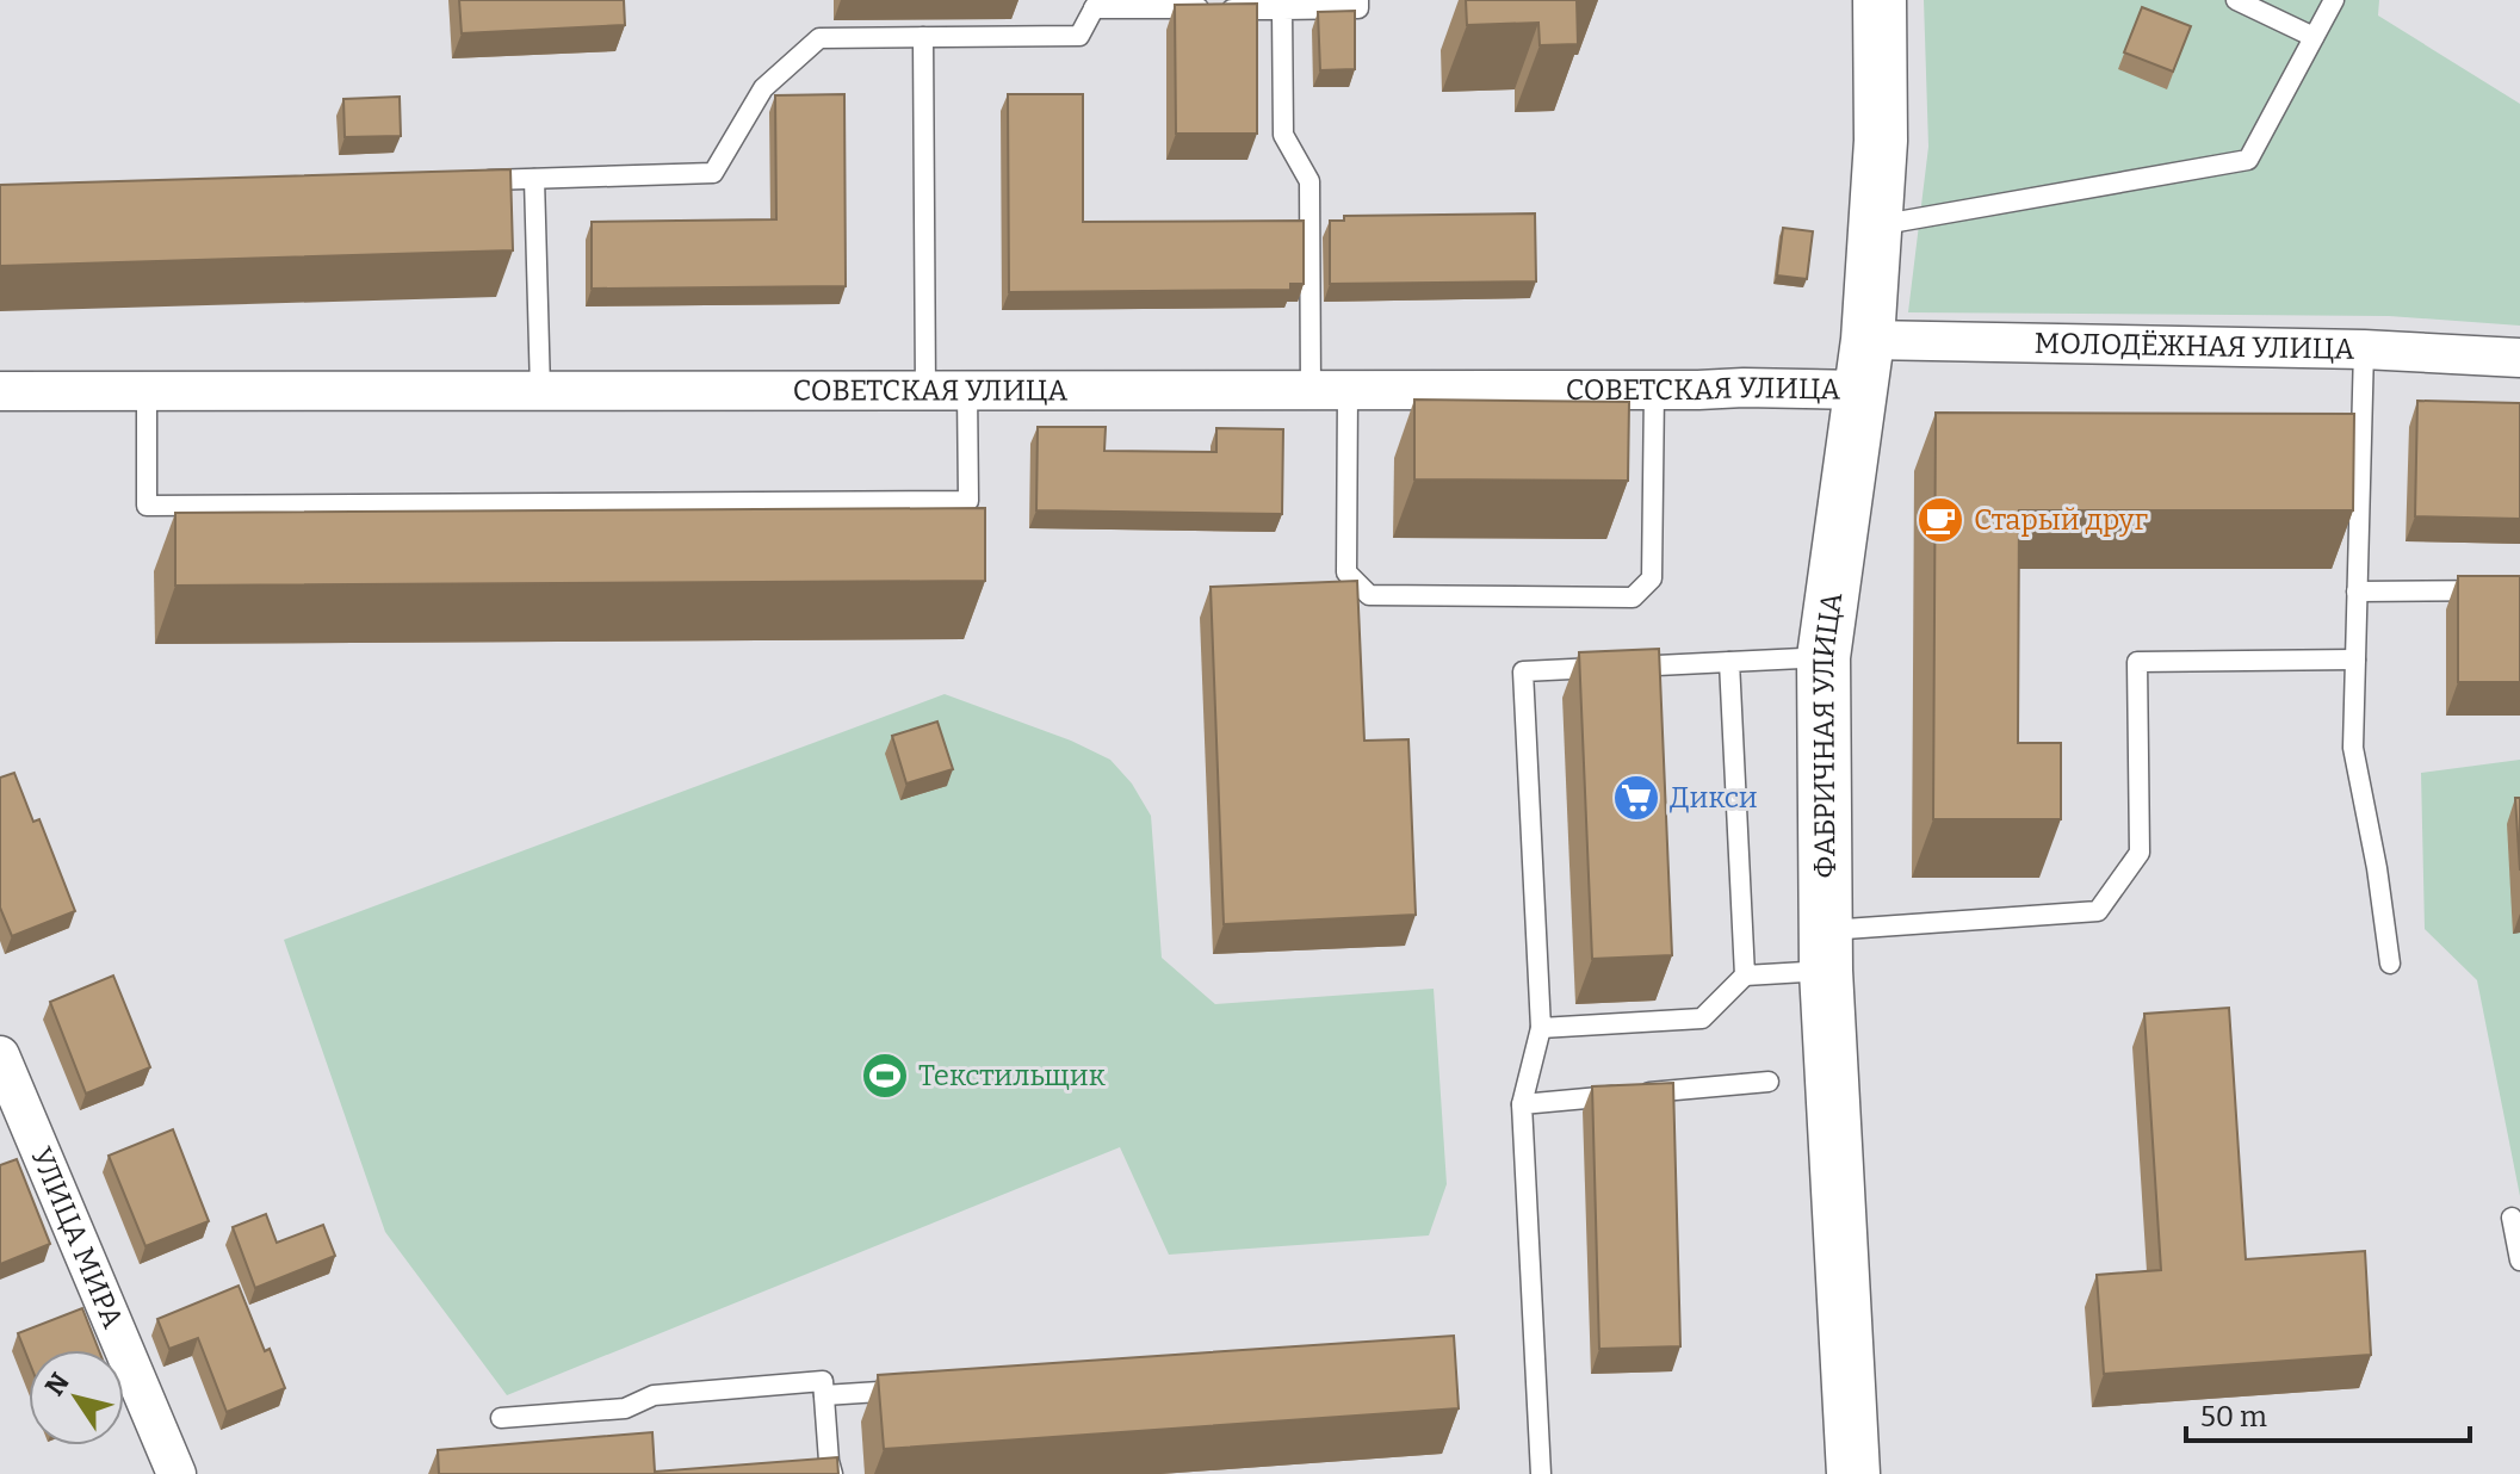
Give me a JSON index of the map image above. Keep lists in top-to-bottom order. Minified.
{"streets":{"street":["МОЛОДЁЖНАЯ УЛИЦА","СОВЕТСКАЯ УЛИЦА","ФАБРИЧНАЯ УЛИЦА","УЛИЦА МИРА"]},"crossings":[["МОЛОДЁЖНАЯ УЛИЦА","СОВЕТСКАЯ УЛИЦА"],["МОЛОДЁЖНАЯ УЛИЦА","ФАБРИЧНАЯ УЛИЦА"],["СОВЕТСКАЯ УЛИЦА","ФАБРИЧНАЯ УЛИЦА"]],"places":{"cafe":["Старый друг"],"supermarket":["Дикси"],"sports":["Текстильщик"]},"scale_bar":"50 m","north":"top left"}
